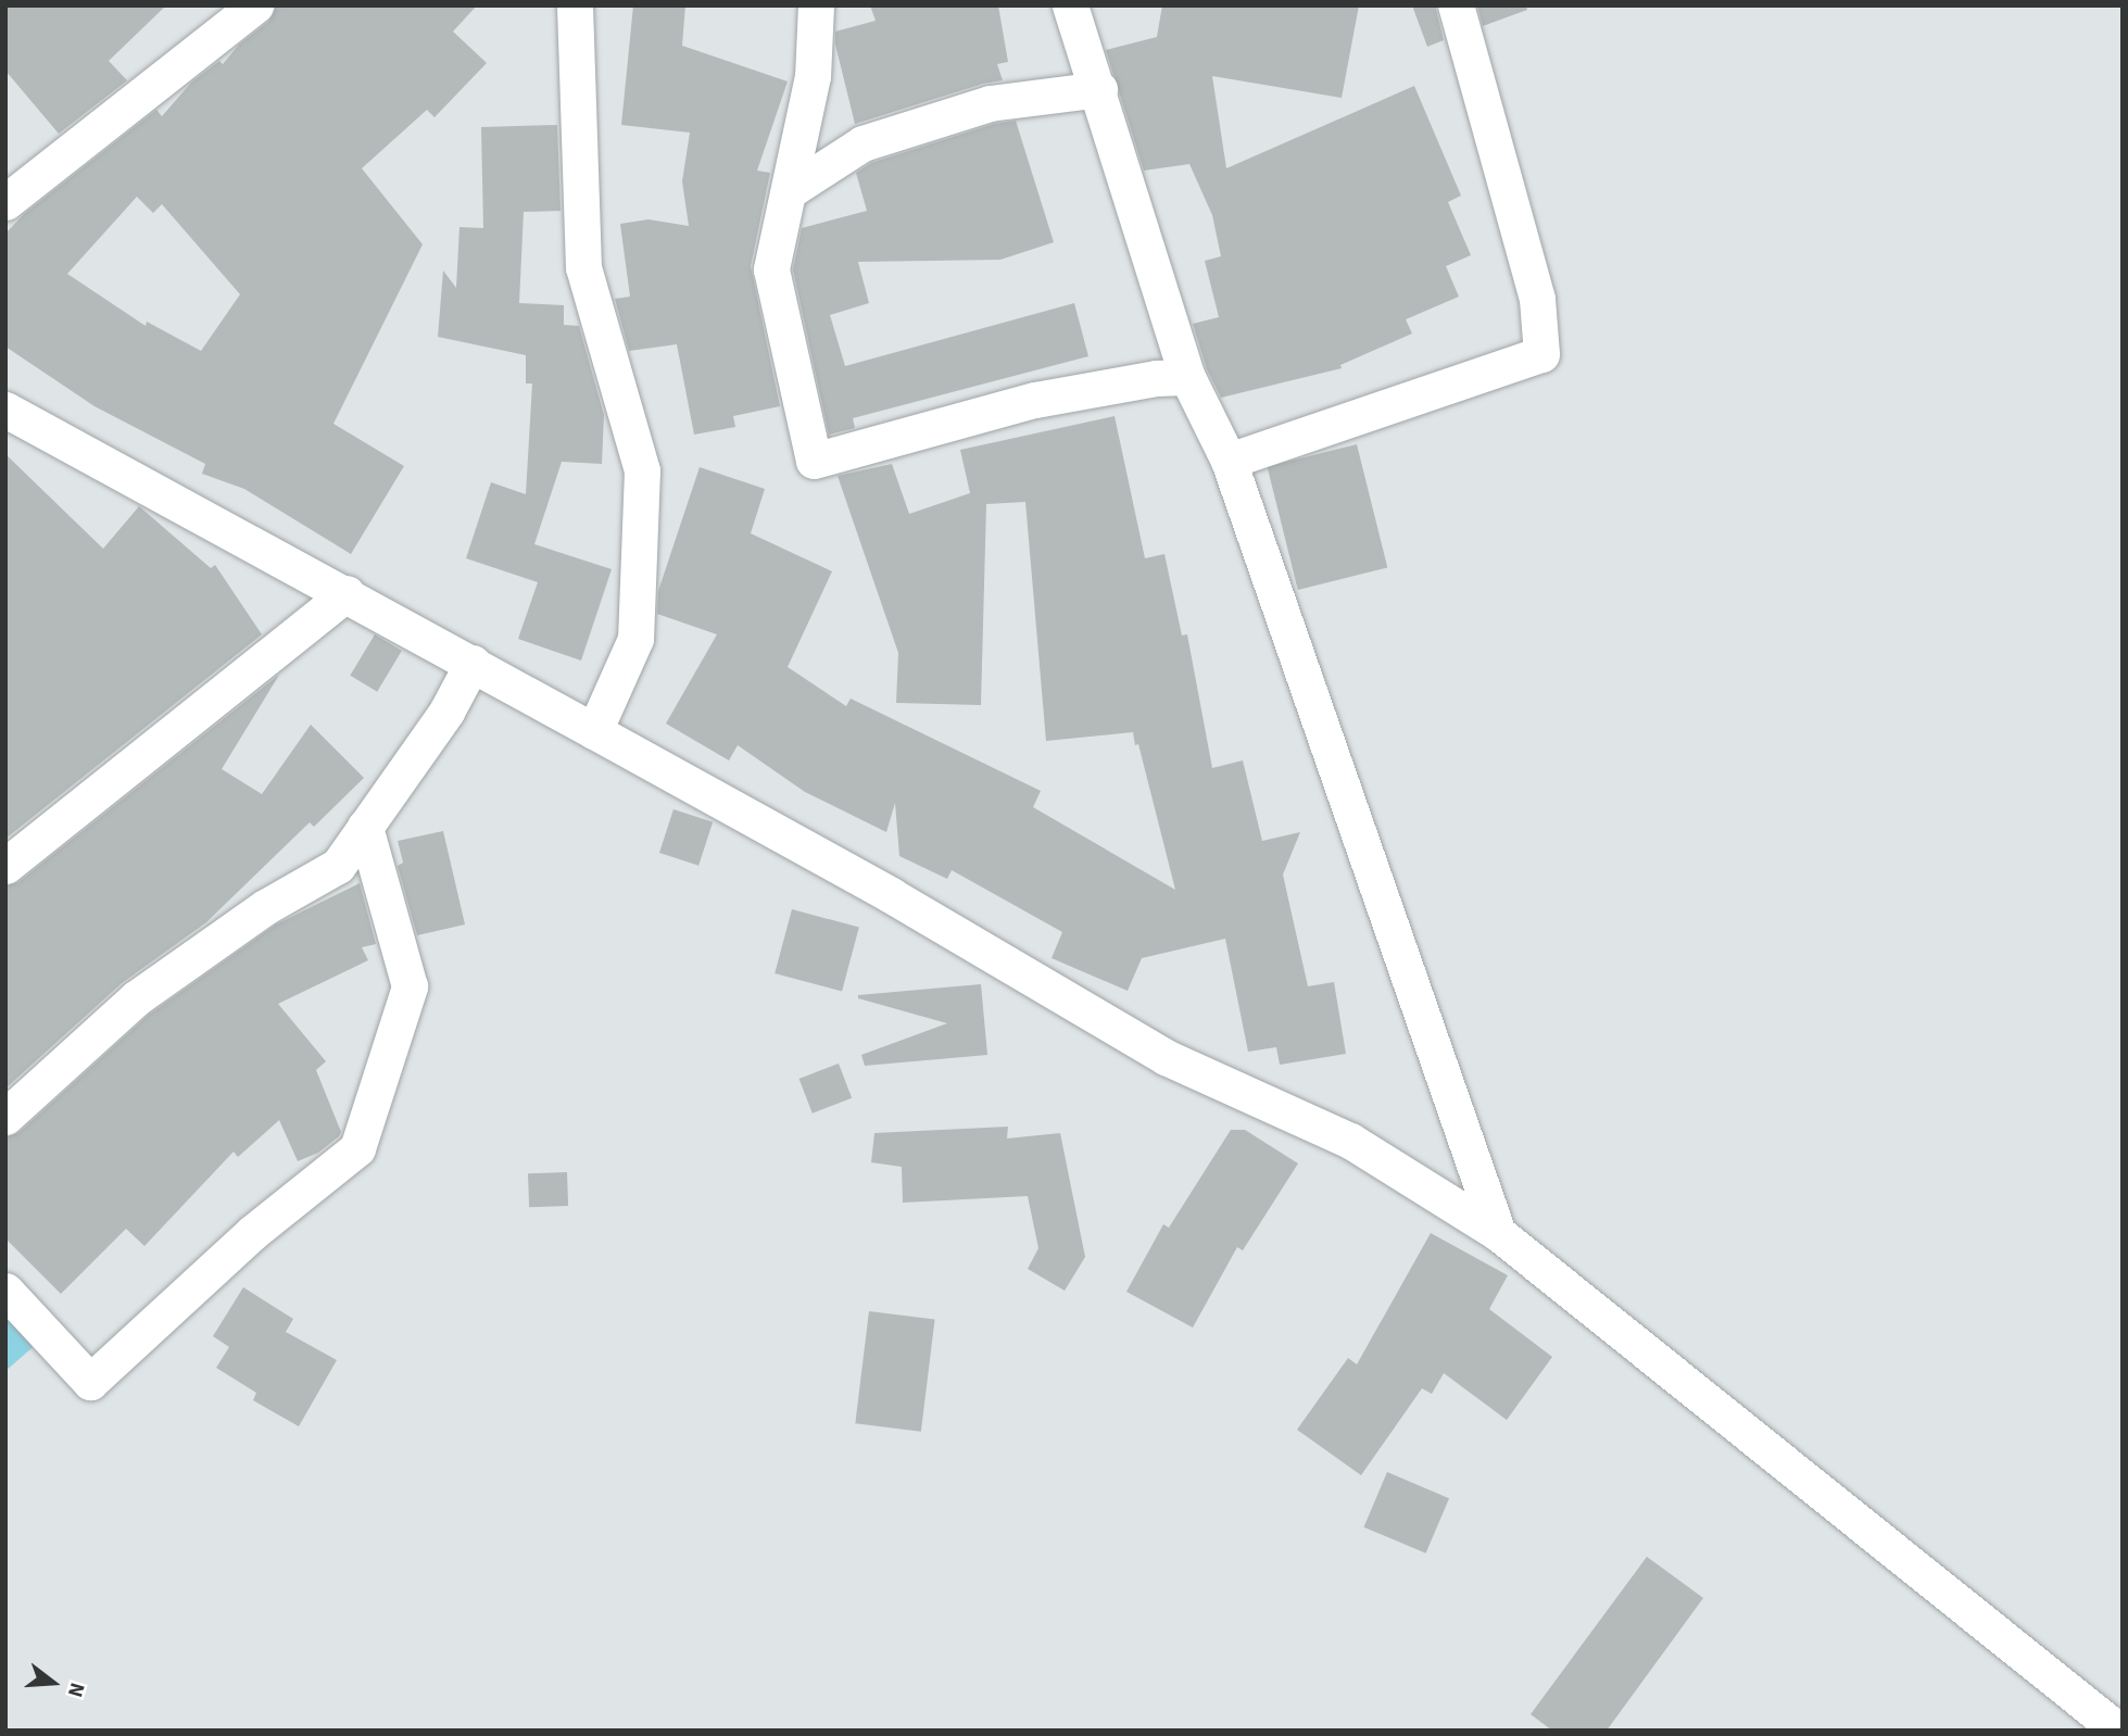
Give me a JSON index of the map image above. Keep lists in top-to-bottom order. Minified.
{"north":"right"}
